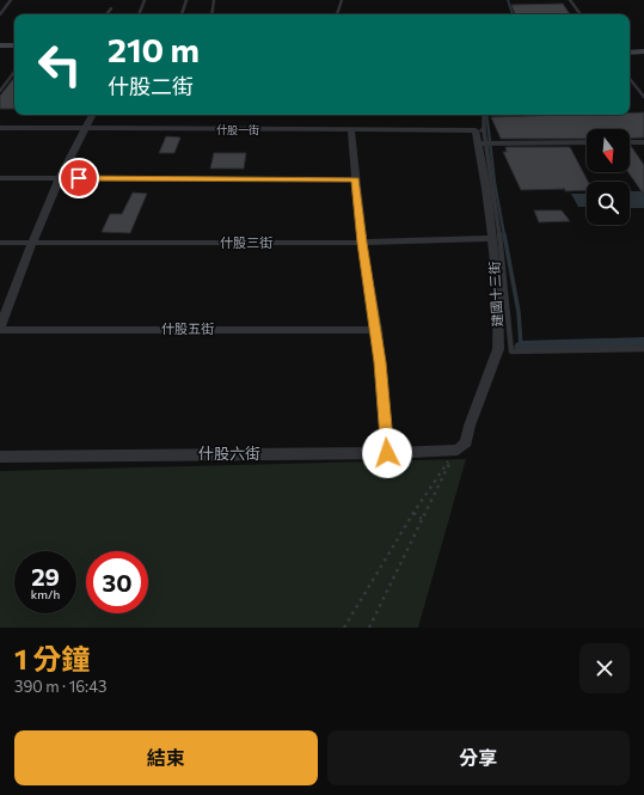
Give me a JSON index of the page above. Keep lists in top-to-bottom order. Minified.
{"streets":{"street":["什股一街","什股三街","建國十三街","什股五街","什股六街"]},"crossings":[["什股一街","建國十三街"],["什股三街","建國十三街"],["建國十三街","什股六街"]],"north":"bottom","page":{"turn":["210 m","什股二街"],"speed":"29 km/h","limit":"30","heading":["1 分鐘","390 m · 16:43"],"buttons":["結束","分享"]}}
